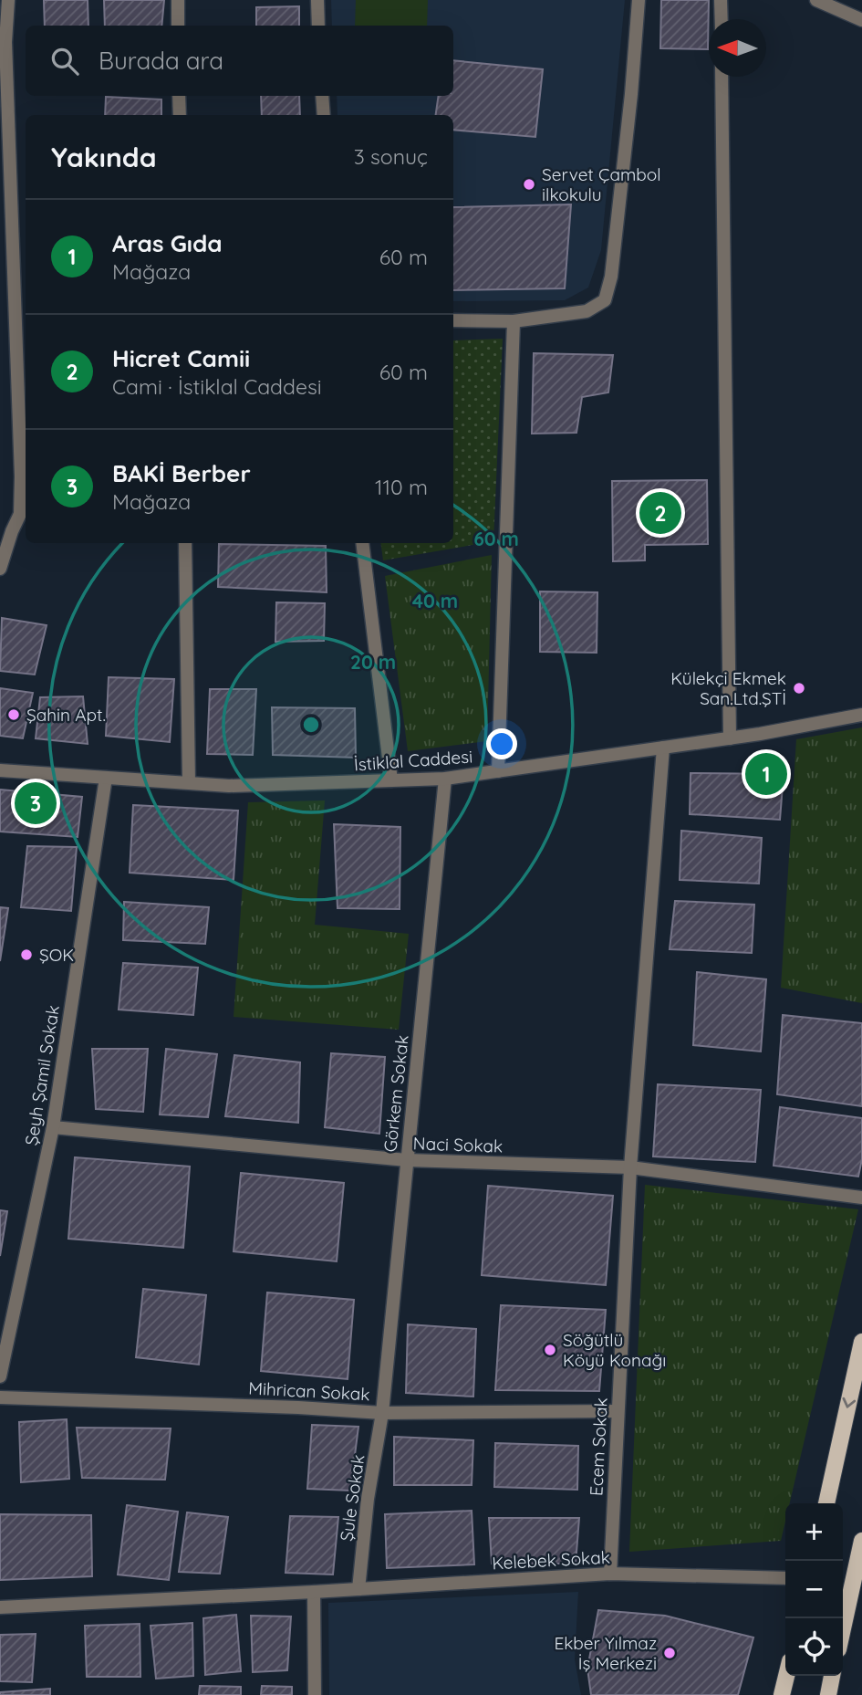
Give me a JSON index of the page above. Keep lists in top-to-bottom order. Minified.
{"streets":{"street":["İstiklal Caddesi","Şeyh Şamil Sokak","Görkem Sokak","Naci Sokak","Mihrican Sokak","Ecem Sokak","Şule Sokak","Kelebek Sokak"]},"crossings":[["İstiklal Caddesi","Şeyh Şamil Sokak"],["İstiklal Caddesi","Görkem Sokak"],["İstiklal Caddesi","Ecem Sokak"],["Şeyh Şamil Sokak","Naci Sokak"],["Görkem Sokak","Naci Sokak"],["Görkem Sokak","Mihrican Sokak"],["Görkem Sokak","Şule Sokak"],["Naci Sokak","Ecem Sokak"],["Mihrican Sokak","Ecem Sokak"],["Mihrican Sokak","Şule Sokak"],["Ecem Sokak","Kelebek Sokak"],["Şule Sokak","Kelebek Sokak"]],"places":["Servet Çambol ilkokulu","Külekçi Ekmek San.Ltd.ŞTİ","Şahin Apt.","ŞOK","Söğütlü Köyü Konağı","Ekber Yılmaz İş Merkezi"],"north":"left","page":{"search":"Burada ara","heading":["Yakında","3 sonuç"],"list":[{"mark":"1","name":"Aras Gıda","note":"Mağaza","value":"60 m"},{"mark":"2","name":"Hicret Camii","note":"Cami · İstiklal Caddesi","value":"60 m"},{"mark":"3","name":"BAKİ Berber","note":"Mağaza","value":"110 m"}],"pins":["2","1","3"],"map_buttons":["+","−"]},"rings":["60 m","40 m","20 m"]}
